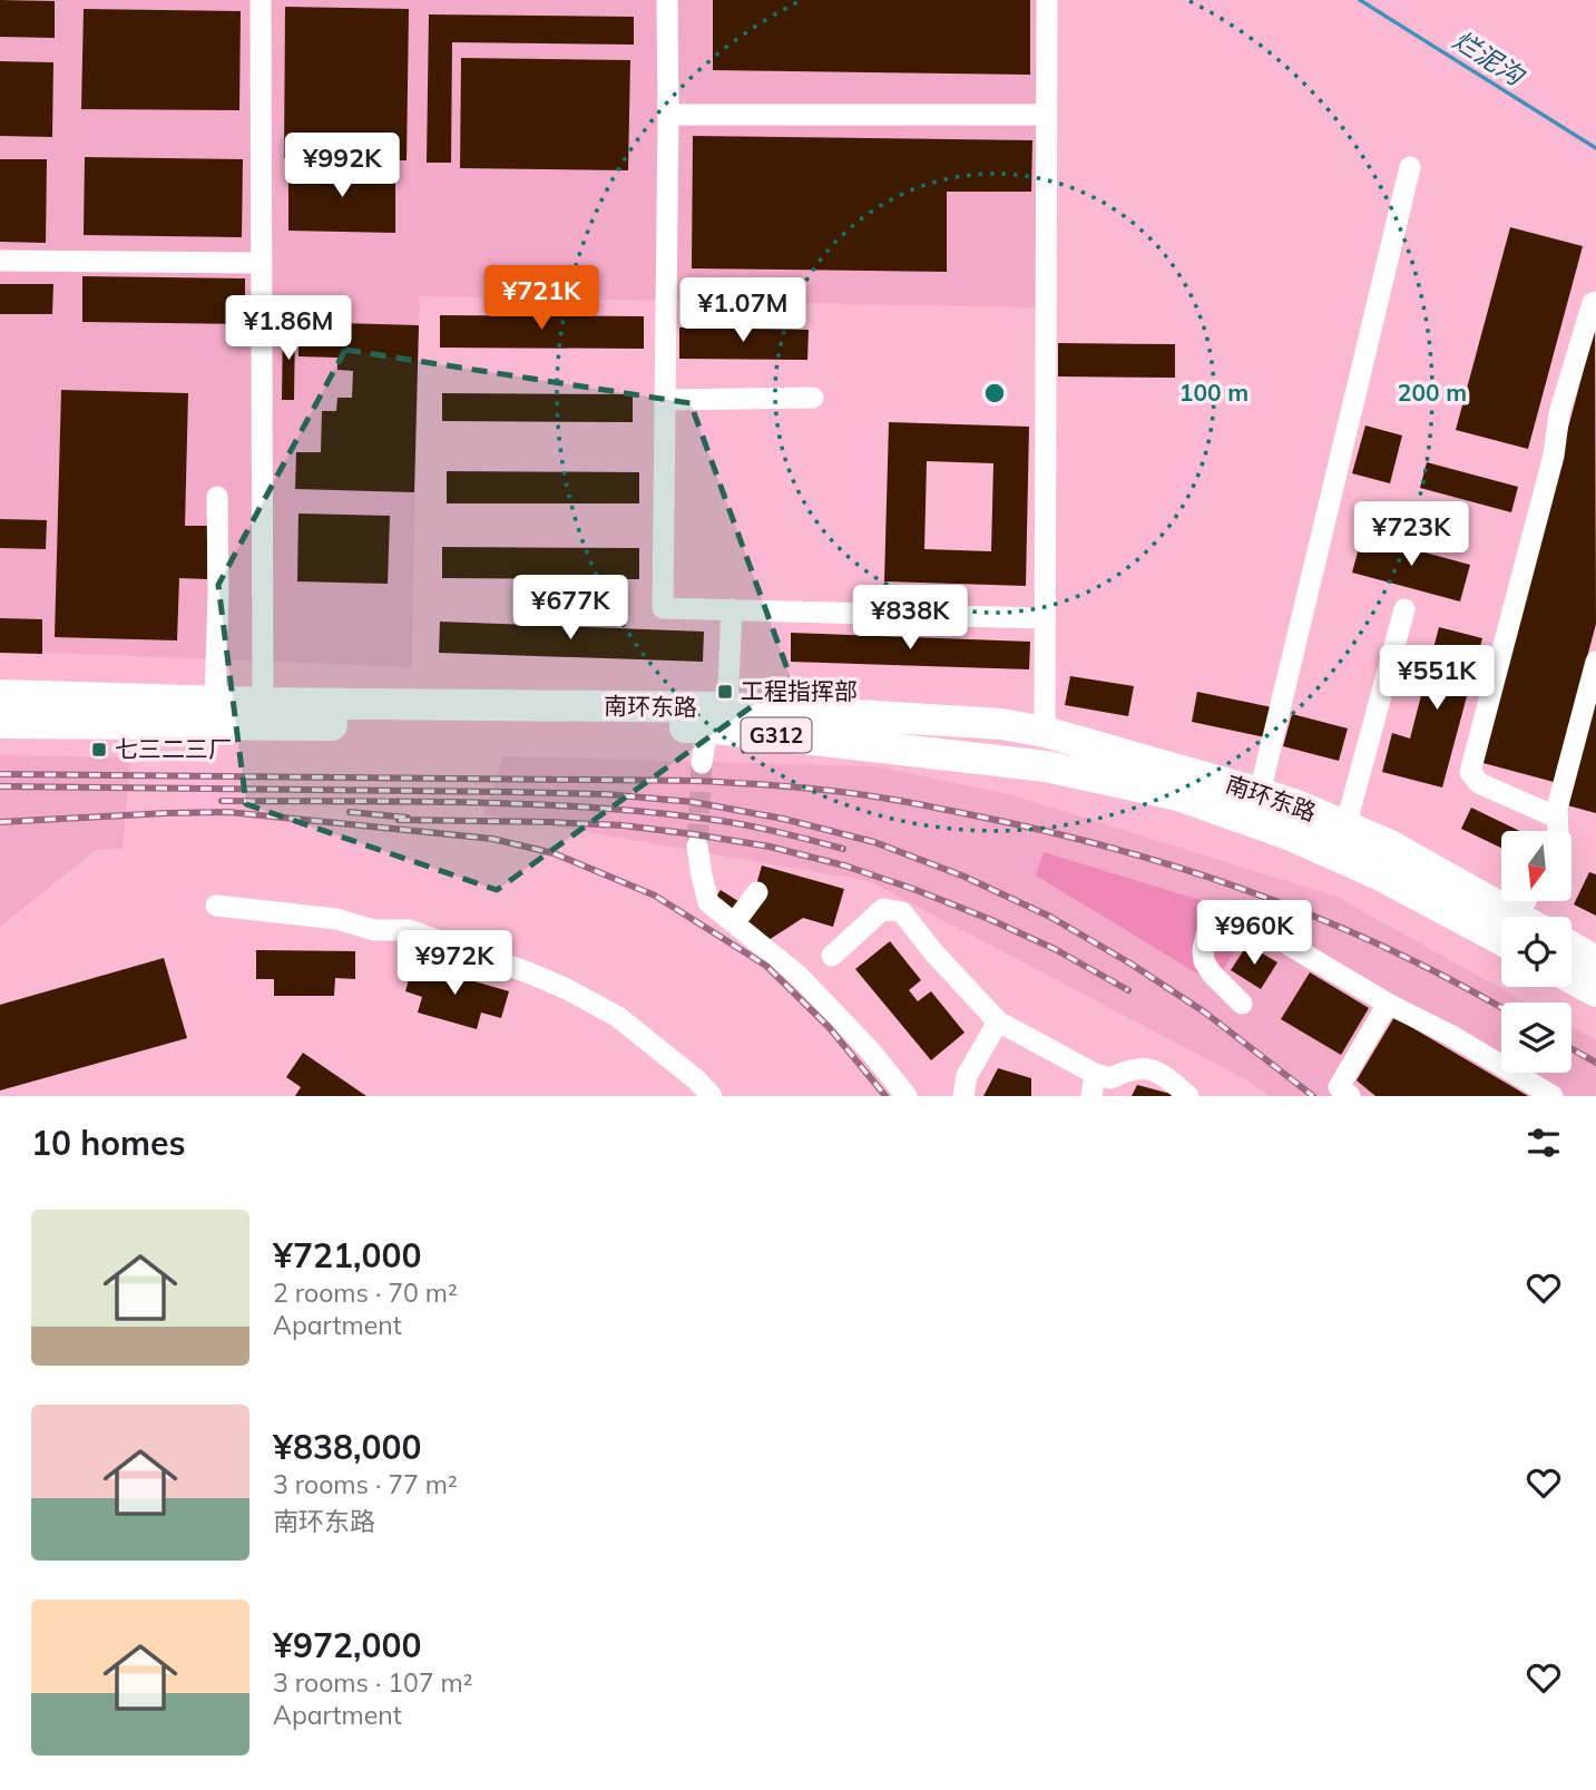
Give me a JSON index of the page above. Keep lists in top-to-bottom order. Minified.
{"streets":{"highway":["南环东路","G312"]},"water":["烂泥沟"],"places":{"transit":["工程指挥部","七三二三厂"]},"north":"bottom","page":{"price":["¥992K","¥721K","¥1.07M","¥1.86M","¥723K","¥677K","¥838K","¥551K","¥960K","¥972K"],"heading":"10 homes","list":[{"name":"¥721,000","note":"2 rooms · 70 m² · Apartment"},{"name":"¥838,000","note":"3 rooms · 77 m² · 南环东路"},{"name":"¥972,000","note":"3 rooms · 107 m² · Apartment"}]},"rings":["100 m","200 m"]}
